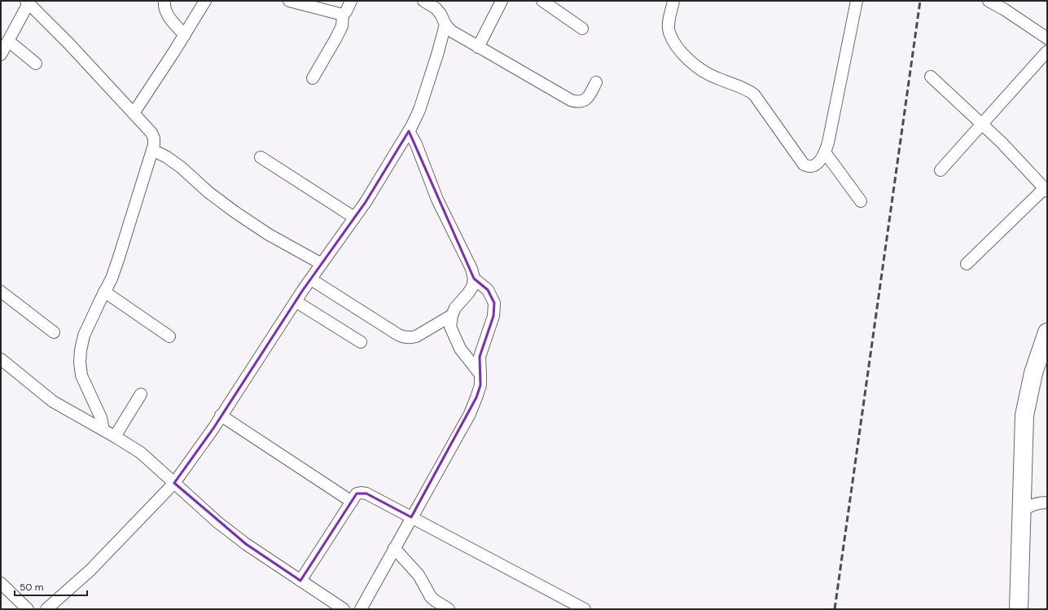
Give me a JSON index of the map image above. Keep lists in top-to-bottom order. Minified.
{"scale_bar":"50 m"}
